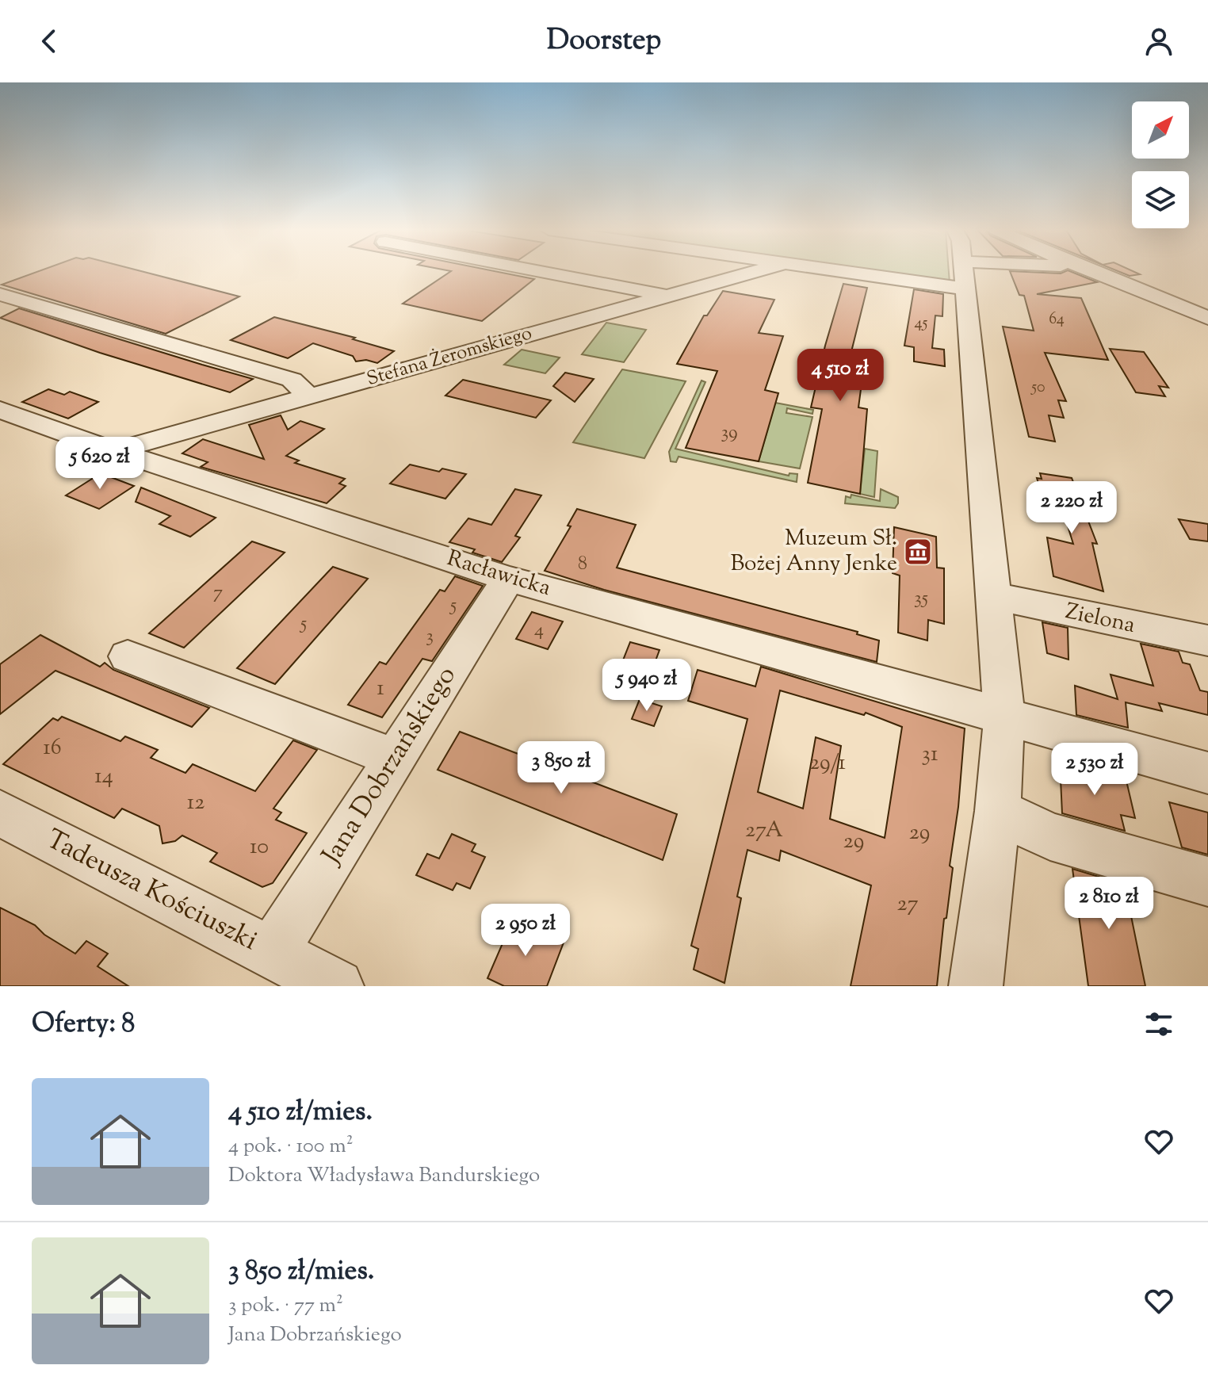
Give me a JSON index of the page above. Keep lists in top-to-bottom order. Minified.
{"streets":{"street":["Stefana Żeromskiego","Racławicka","Zielona","Jana Dobrzańskiego","Tadeusza Kościuszki"]},"crossings":[["Stefana Żeromskiego","Racławicka"],["Racławicka","Jana Dobrzańskiego"],["Jana Dobrzańskiego","Tadeusza Kościuszki"]],"places":{"museum":["Muzeum Sł. Bożej Anny Jenke"]},"house_numbers":["64","45","50","39","8","7","35","5","5","4","3","1","16","31","29/1","14","12","27A","29","29","10","27"],"north":"top right","page":{"header":"Doorstep","price":["4 510 zł","5 620 zł","2 220 zł","5 940 zł","3 850 zł","2 530 zł","2 810 zł","2 950 zł"],"heading":"Oferty: 8","list":[{"name":"4 510 zł/mies.","note":"4 pok. · 100 m² · Doktora Władysława Bandurskiego"},{"name":"3 850 zł/mies.","note":"3 pok. · 77 m² · Jana Dobrzańskiego"}]}}
